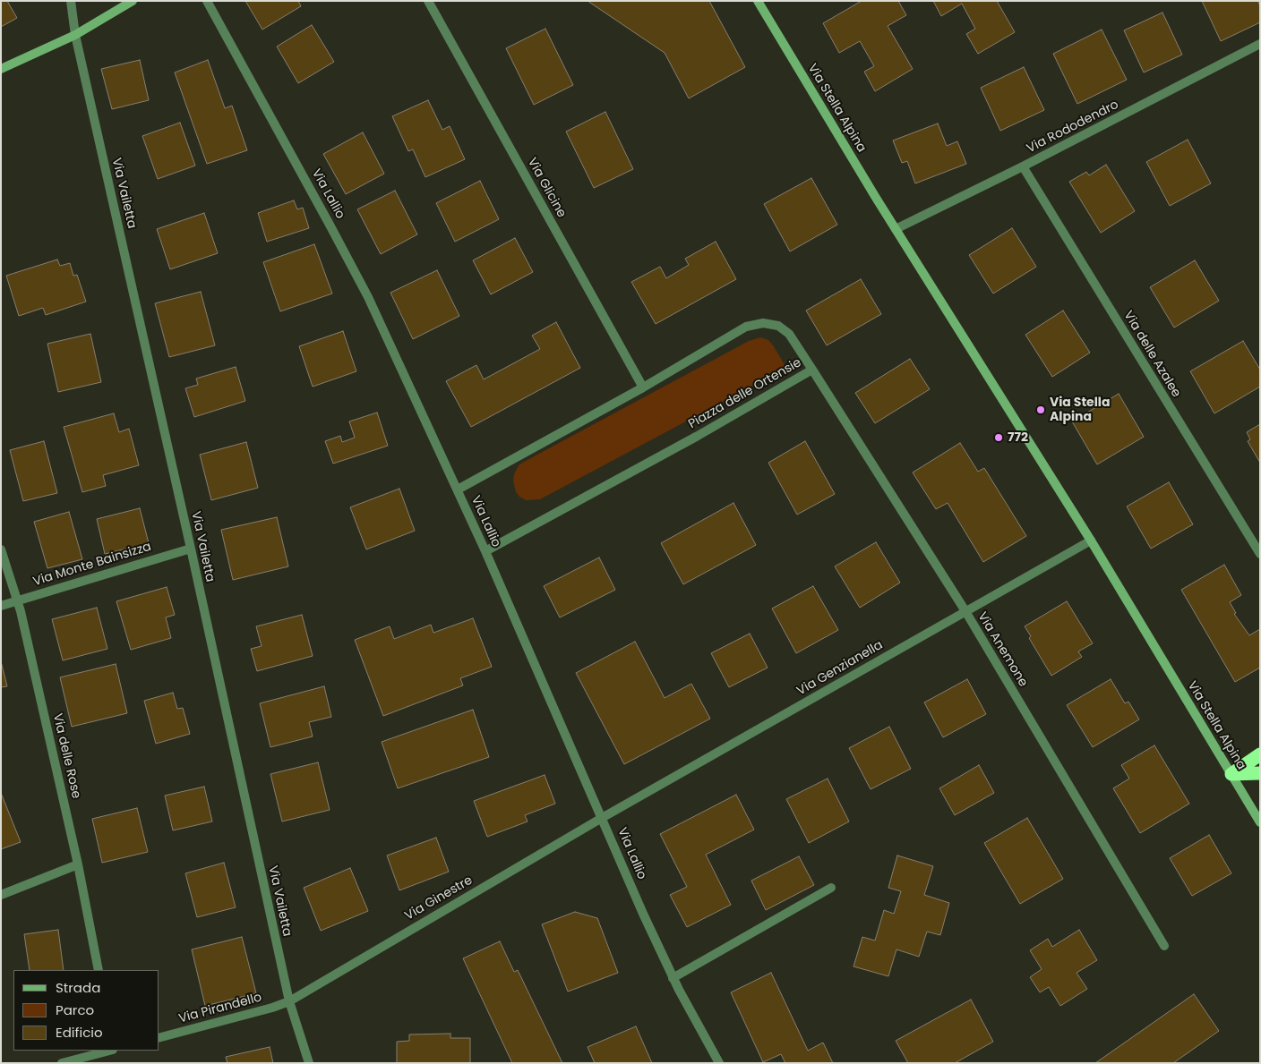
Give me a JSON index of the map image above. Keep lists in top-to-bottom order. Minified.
{"streets":{"street":["Via Stella Alpina","Via Rododendro","Via Glicine","Via Vailetta","Via Lallio","Via delle Azalee","Piazza delle Ortensie","Via Monte Bainsizza","Via Anemone","Via Genzianella","Via delle Rose","Via Ginestre","Via Pirandello"]},"crossings":[["Via Stella Alpina","Via Rododendro"],["Via Stella Alpina","Via Genzianella"],["Via Rododendro","Via delle Azalee"],["Via Glicine","Piazza delle Ortensie"],["Via Vailetta","Via Monte Bainsizza"],["Via Vailetta","Via Ginestre"],["Via Vailetta","Via Pirandello"],["Via Lallio","Piazza delle Ortensie"],["Via Lallio","Via Genzianella"],["Via Lallio","Via Ginestre"],["Piazza delle Ortensie","Via Anemone"],["Via Monte Bainsizza","Via delle Rose"],["Via Anemone","Via Genzianella"],["Via Genzianella","Via Ginestre"],["Via Ginestre","Via Pirandello"]],"places":["Via Stella Alpina","772"],"legend":["Strada","Parco","Edificio"]}
